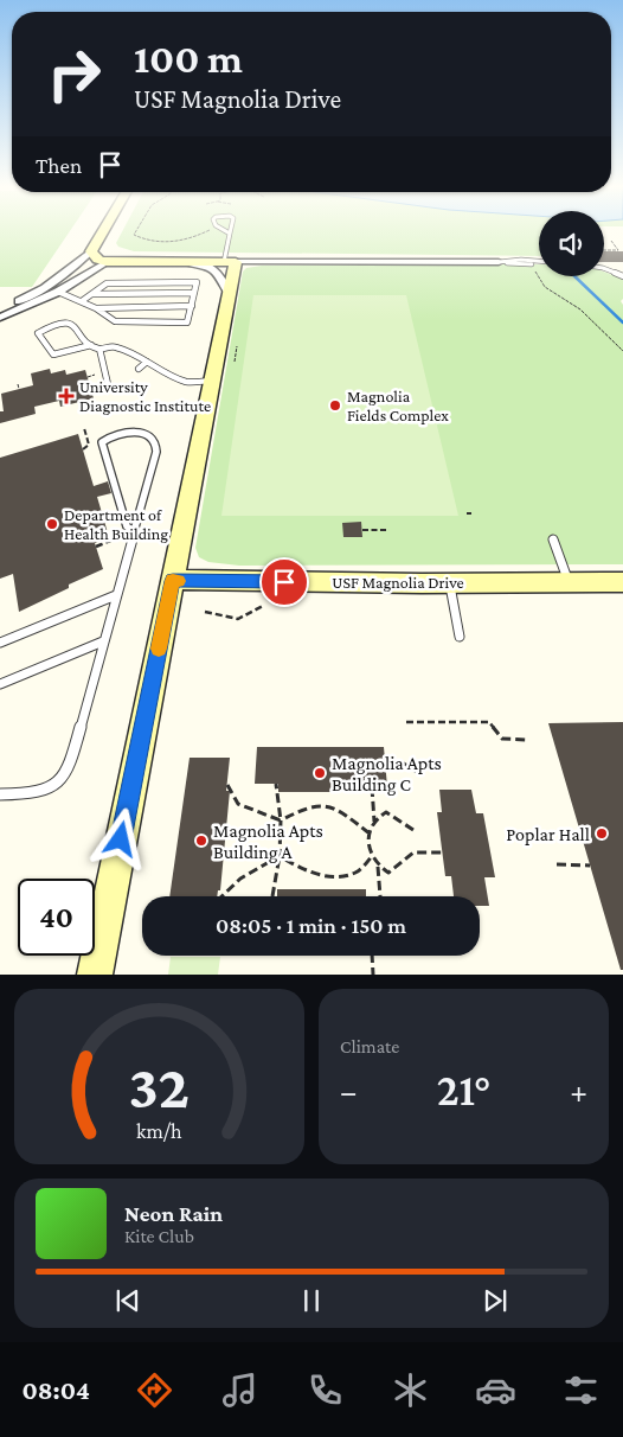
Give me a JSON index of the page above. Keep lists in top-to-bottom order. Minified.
{"streets":{"street":["USF Magnolia Drive"]},"places":{"health":["University Diagnostic Institute"],"other":["Magnolia Fields Complex","Department of Health Building","Magnolia Apts Building C","Poplar Hall","Magnolia Apts Building A"]},"page":{"turn":["100 m","USF Magnolia Drive"],"then":"Then","limit":"40","trip":"08:05 · 1 min · 150 m","tile":"Climate","heat":["−","21°","+"],"song":["Neon Rain","Kite Club"],"tabs":"08:04","gauge":["32","km/h"]}}
